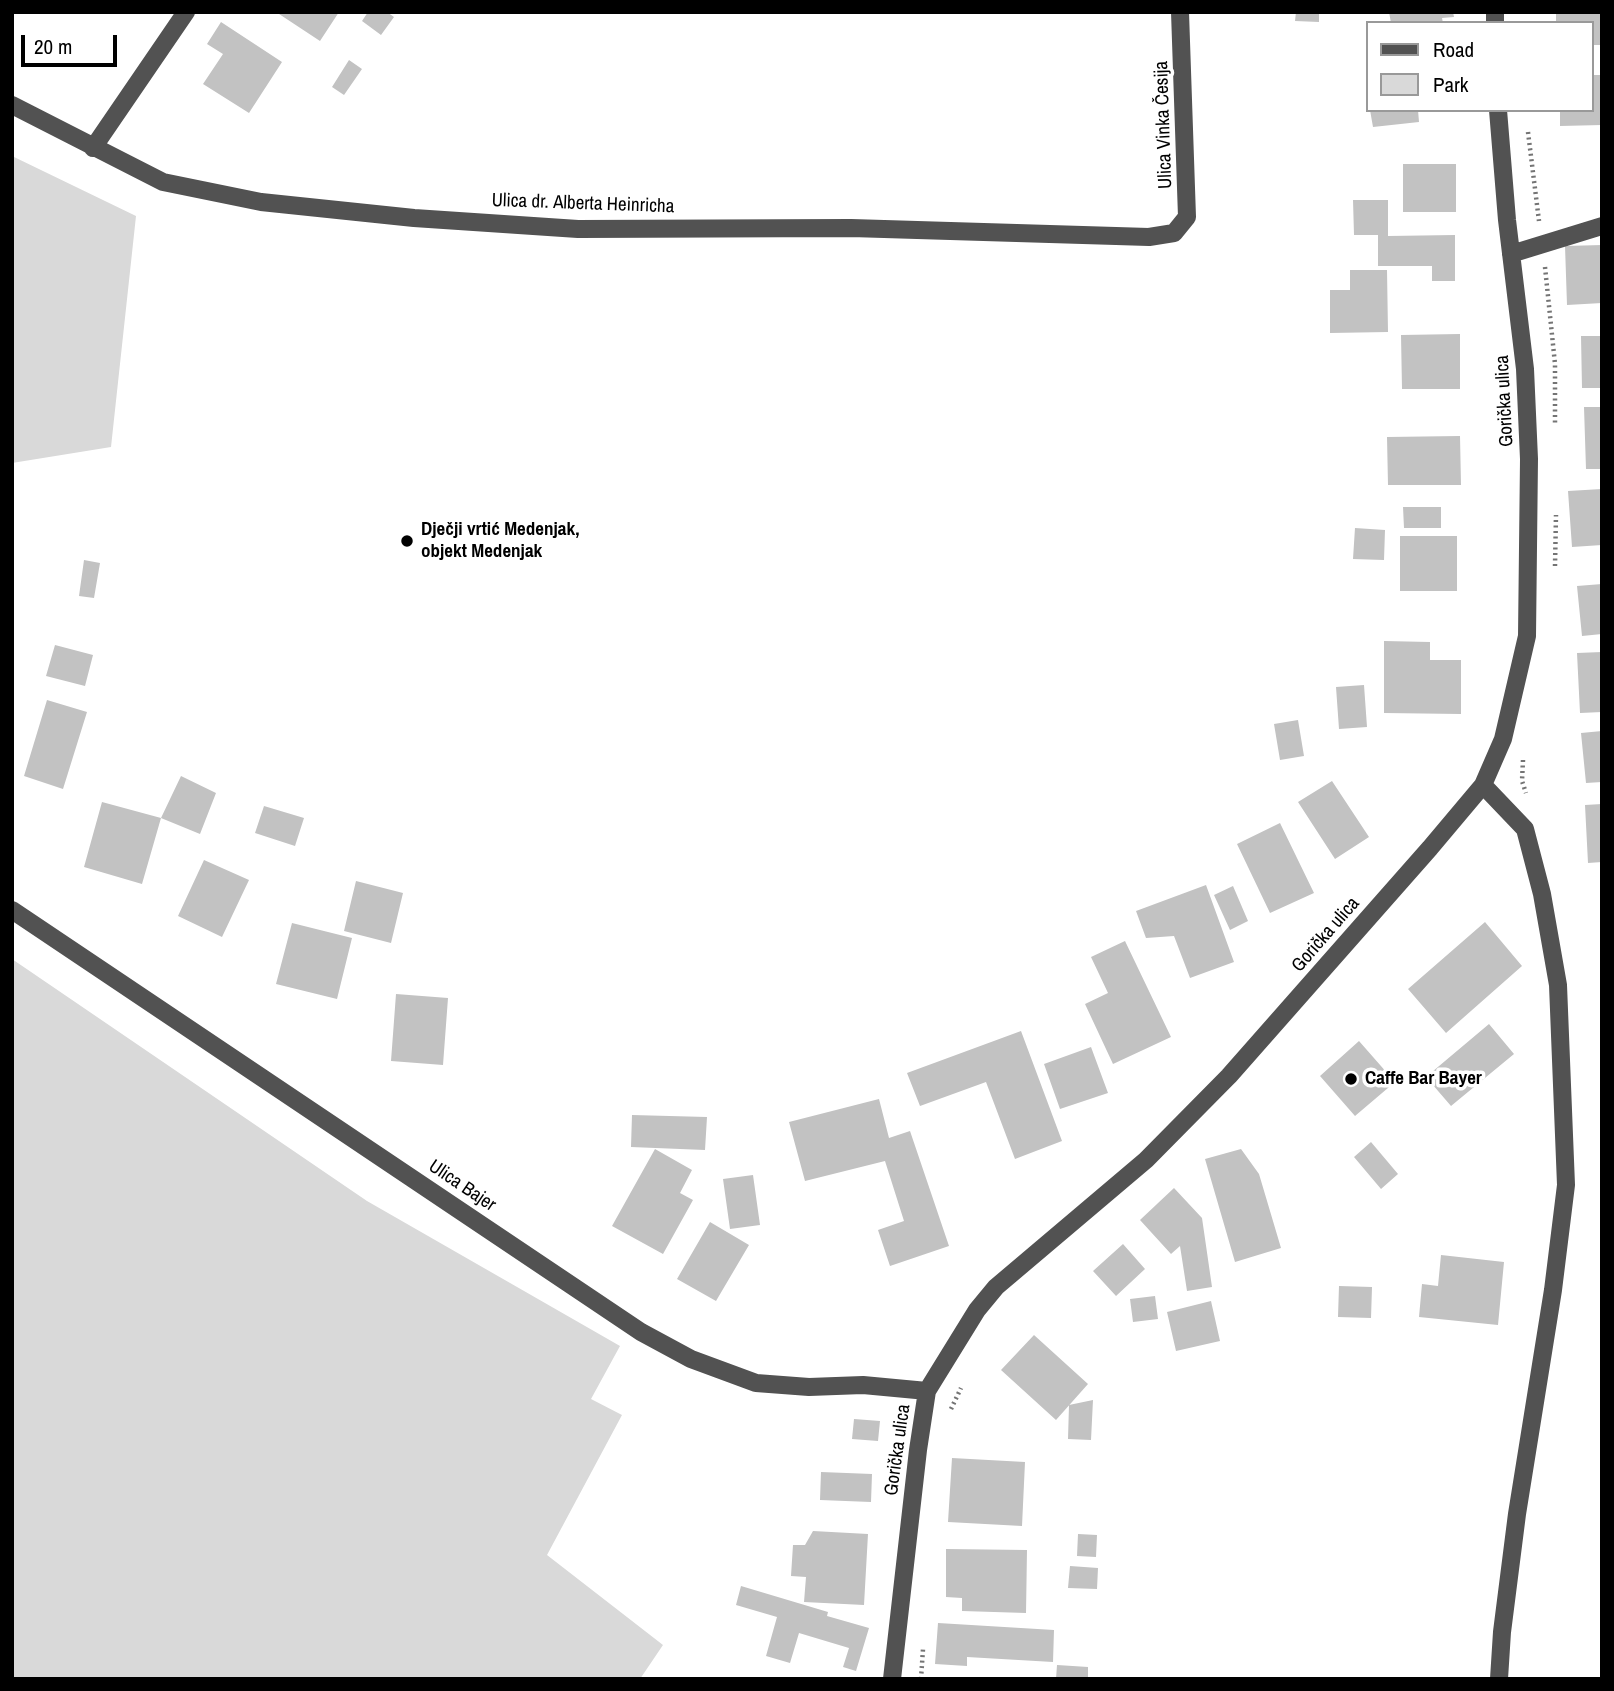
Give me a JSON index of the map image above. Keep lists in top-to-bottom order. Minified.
{"streets":{"street":["Ulica Vinka Česija","Ulica dr. Alberta Heinricha","Gorička ulica","Ulica Bajer"]},"crossings":[["Ulica Vinka Česija","Ulica dr. Alberta Heinricha"],["Gorička ulica","Ulica Bajer"]],"places":["Dječji vrtić Medenjak, objekt Medenjak","Caffe Bar Bayer"],"legend":["Road","Park"],"scale_bar":"20 m"}
